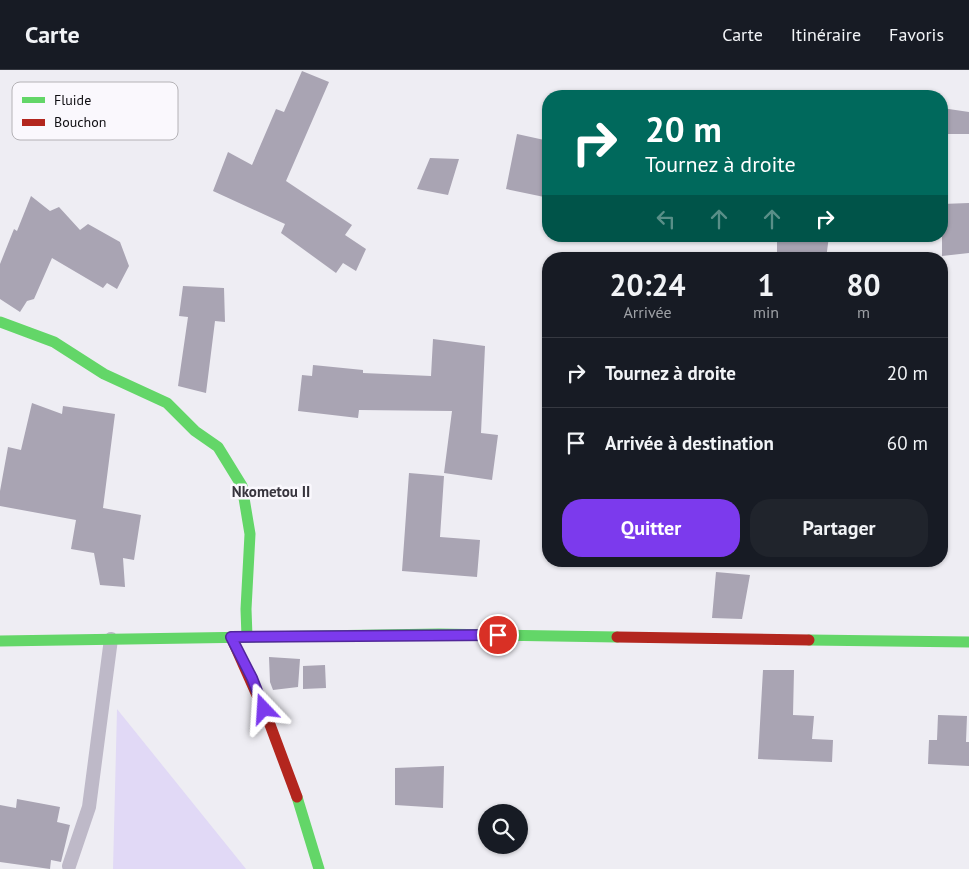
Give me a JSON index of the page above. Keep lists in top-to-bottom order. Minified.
{"districts":["Nkometou II"],"legend":["Fluide","Bouchon"],"page":{"header":"Carte","nav":["Carte","Itinéraire","Favoris"],"turn":["20 m","Tournez à droite"],"eta":["20:24","Arrivée","1","min","80","m"],"list":[{"name":"Tournez à droite","value":"20 m"},{"name":"Arrivée à destination","value":"60 m"}],"buttons":["Quitter","Partager"]}}
